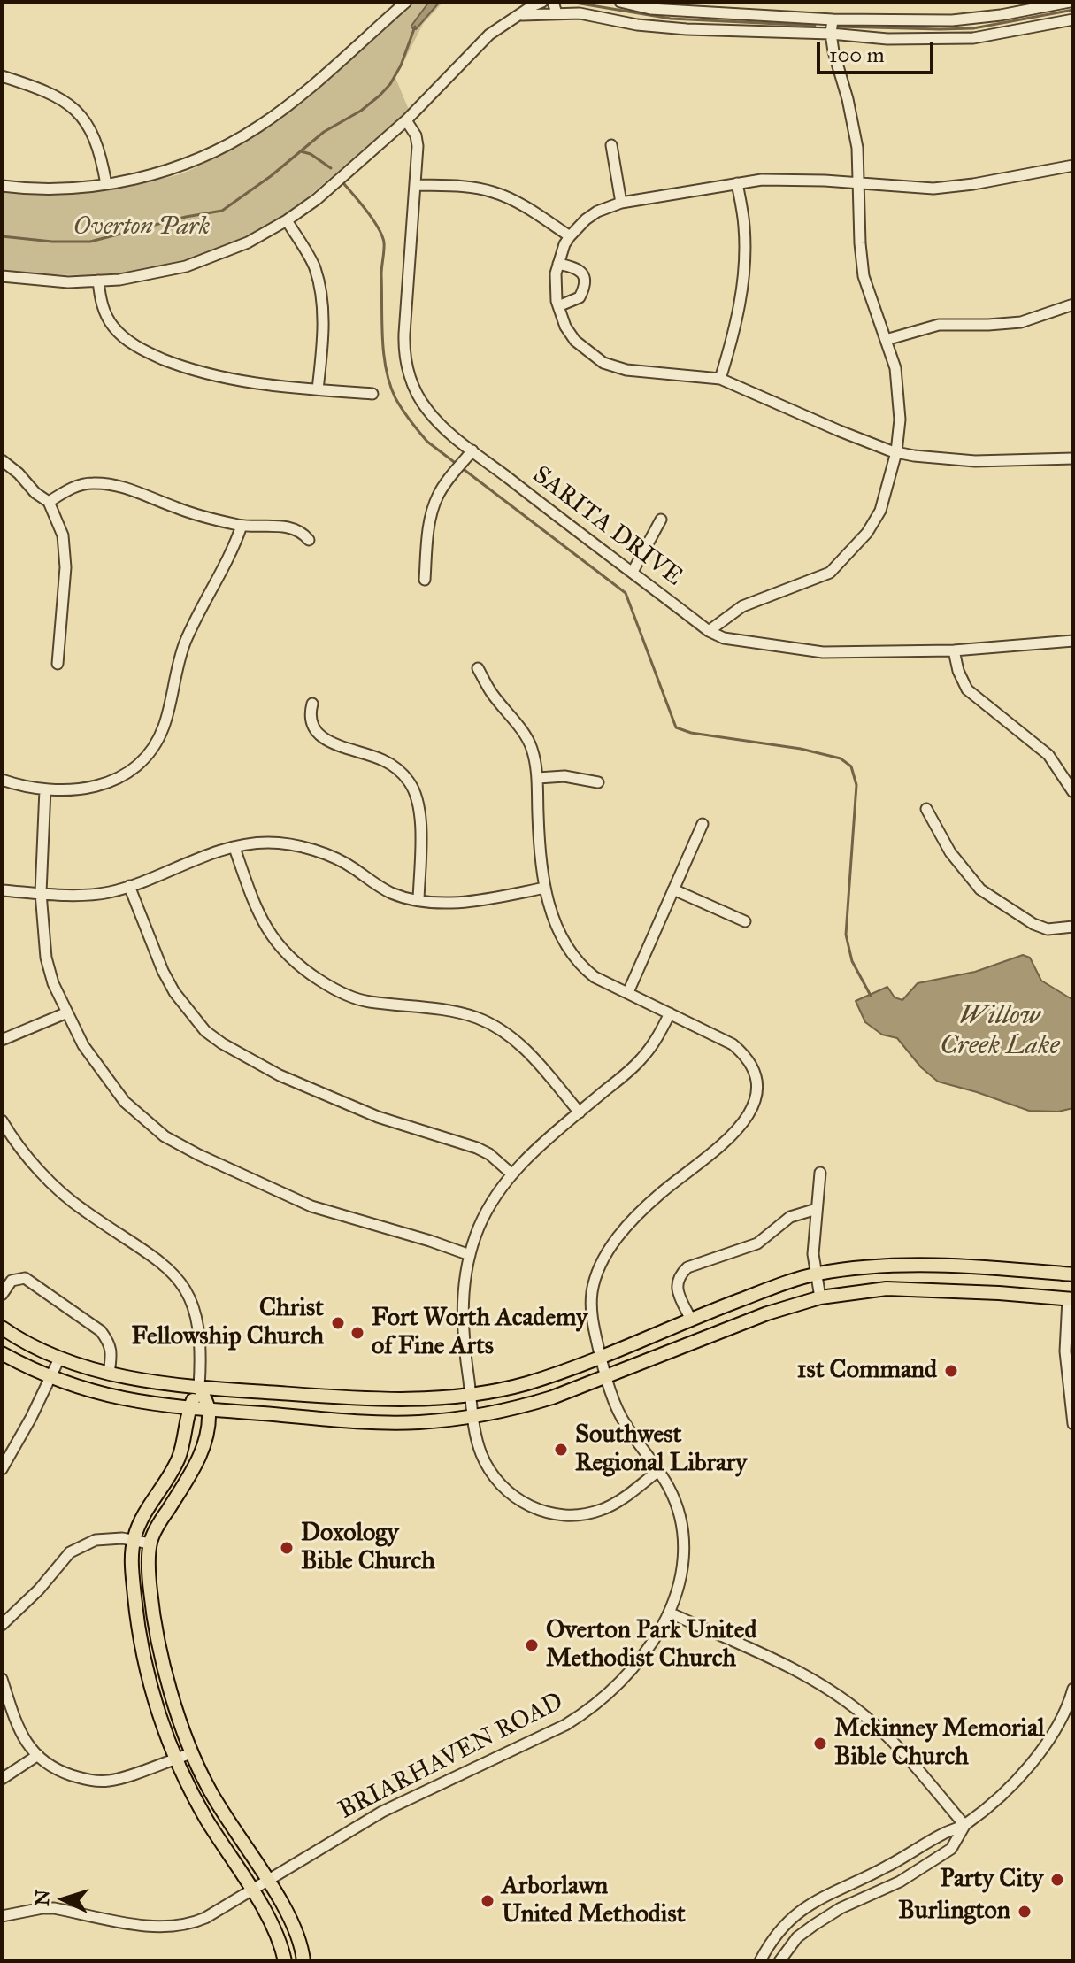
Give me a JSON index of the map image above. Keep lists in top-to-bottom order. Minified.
{"streets":{"street":["SARITA DRIVE","BRIARHAVEN ROAD"]},"water":["Willow Creek Lake"],"parks":["Overton Park"],"places":["Christ Fellowship Church","Fort Worth Academy of Fine Arts","1st Command","Southwest Regional Library","Doxology Bible Church","Overton Park United Methodist Church","Mckinney Memorial Bible Church","Party City","Arborlawn United Methodist","Burlington"],"scale_bar":"100 m","north":"left"}
